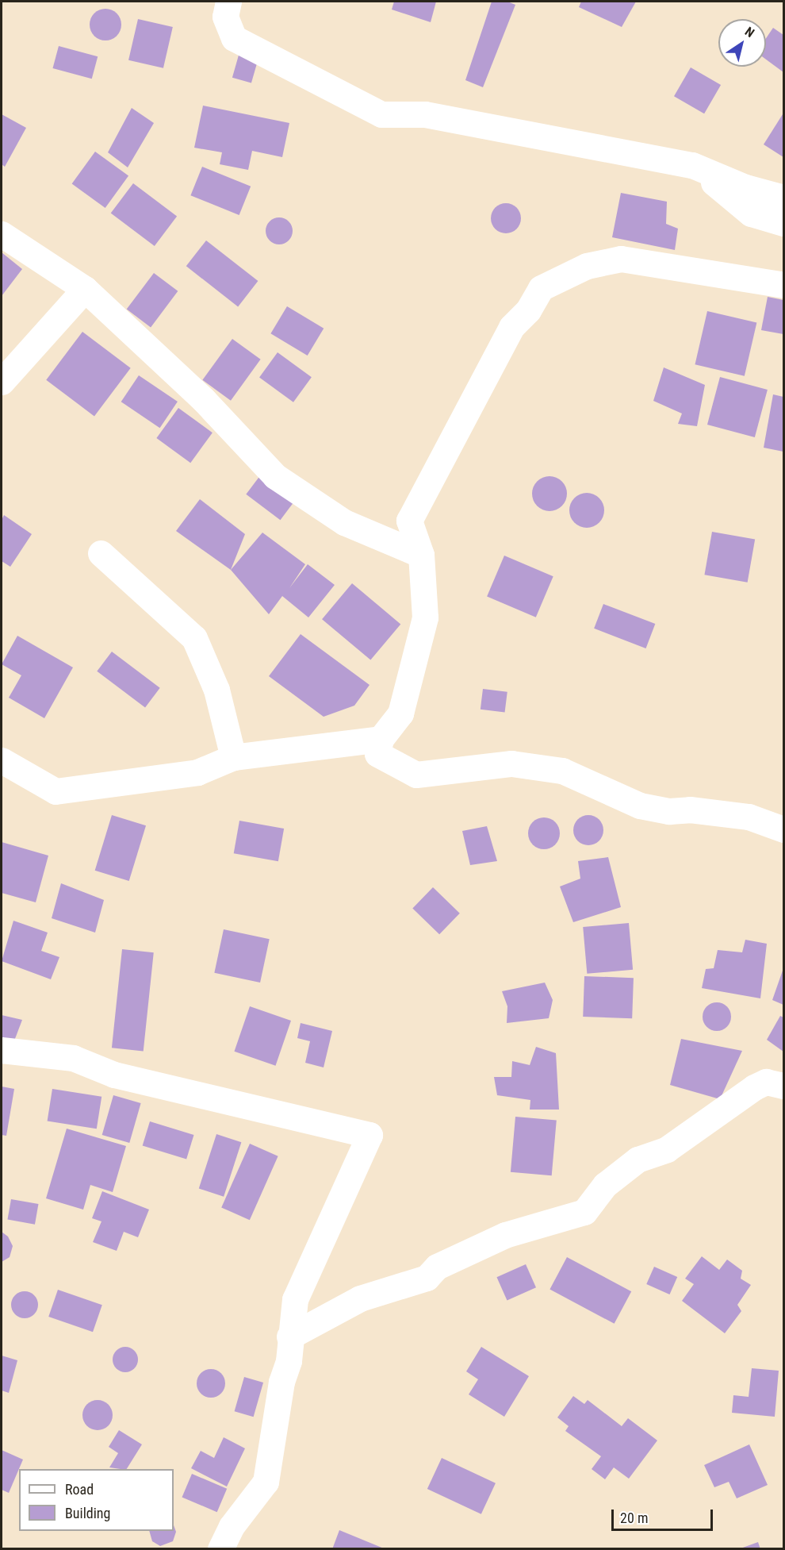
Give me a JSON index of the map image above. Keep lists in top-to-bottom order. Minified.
{"legend":["Road","Building"],"scale_bar":"20 m","north":"top right"}
